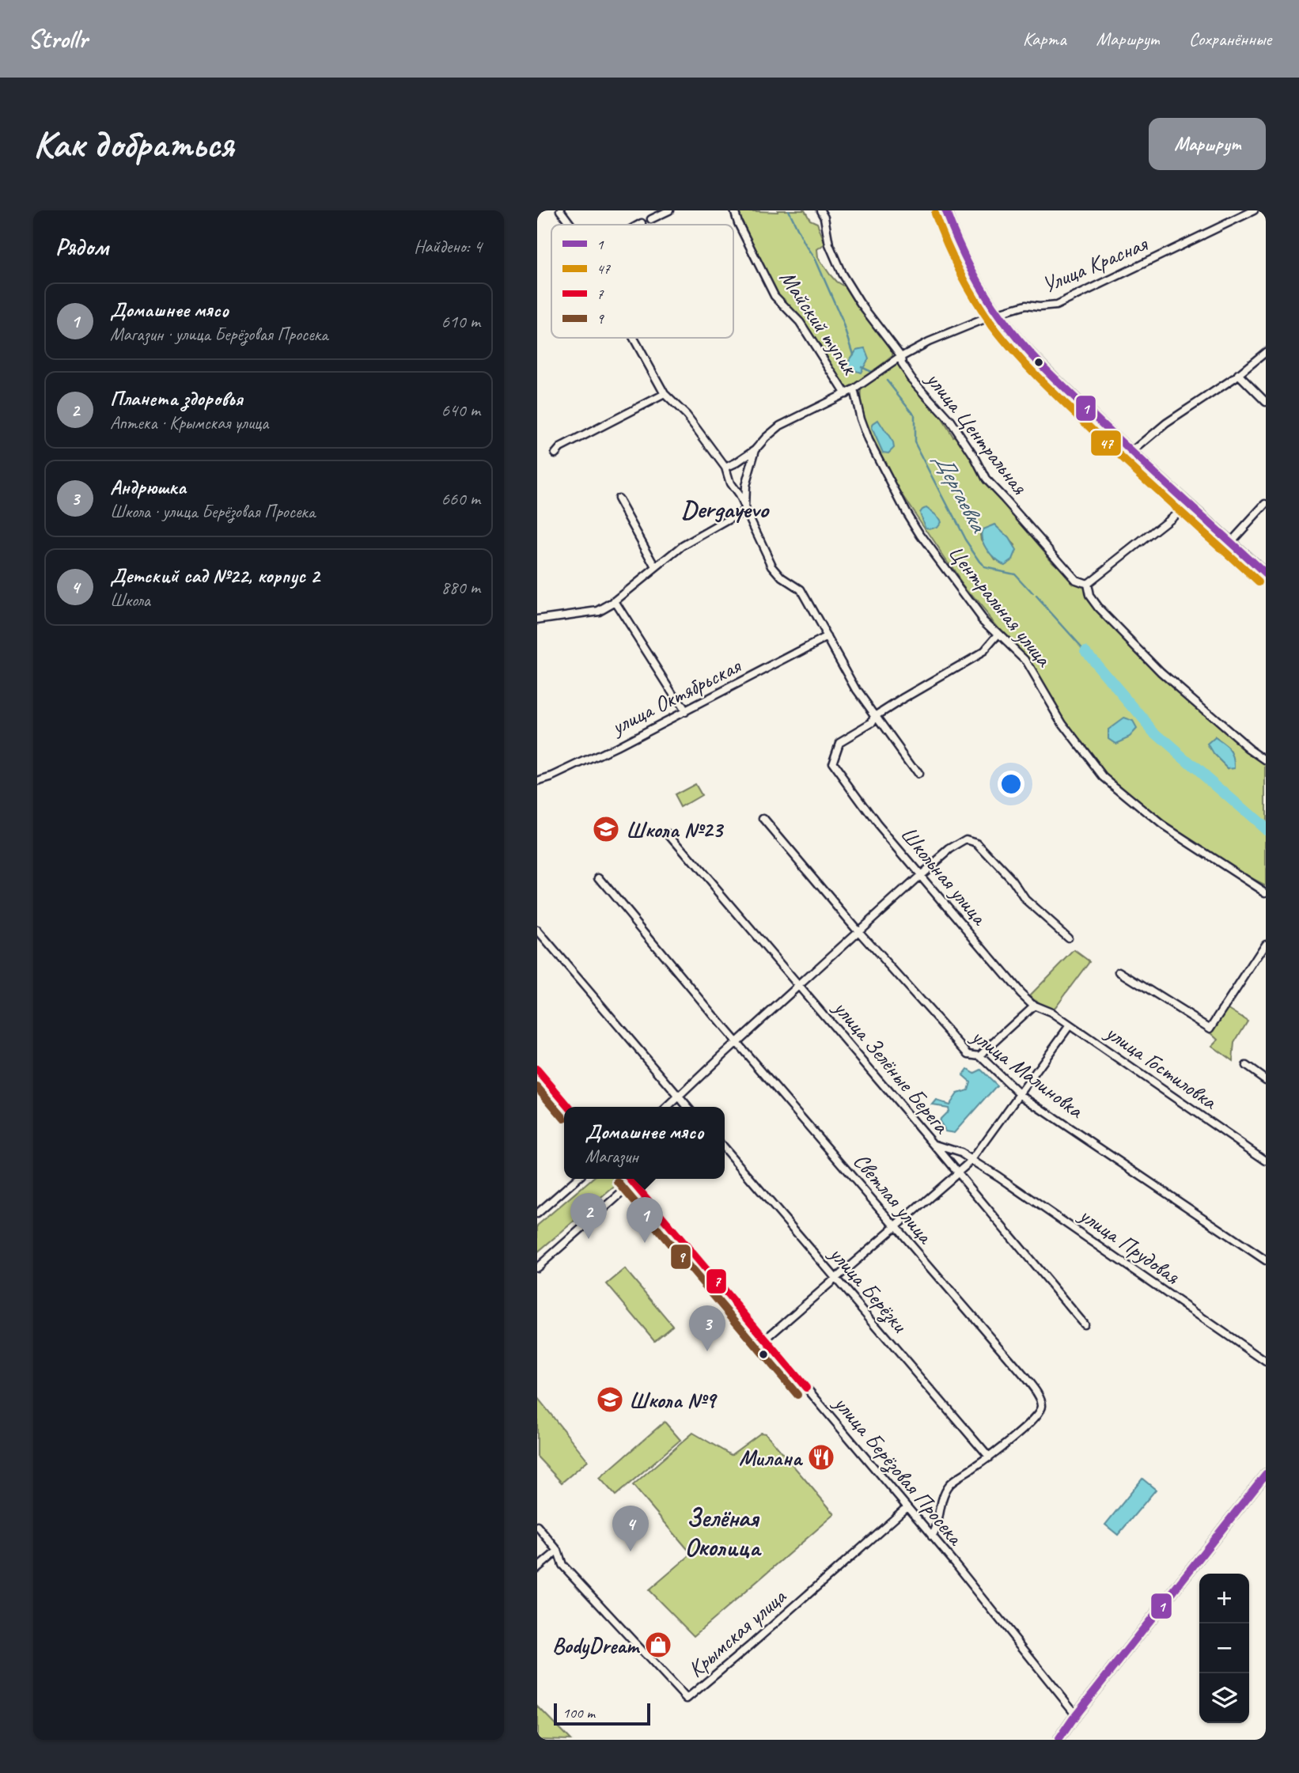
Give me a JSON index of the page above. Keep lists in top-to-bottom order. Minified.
{"streets":{"street":["Улица Красная","Майский тупик","улица Центральная","Центральная улица","улица Октябрьская","Школьная улица","улица Зелёные Берега","улица Гостиловка","улица Малиновка","Светлая улица","улица Прудовая","улица Берёзки","улица Берёзовая Просека","Крымская улица"]},"crossings":[["Улица Красная","Майский тупик"],["Улица Красная","улица Центральная"],["Улица Красная","Центральная улица"],["Школьная улица","улица Гостиловка"],["улица Зелёные Берега","улица Прудовая"],["Светлая улица","улица Берёзки"],["Светлая улица","улица Берёзовая Просека"],["улица Берёзовая Просека","Крымская улица"]],"districts":["Dergayevo","Зелёная Околица"],"water":["Дергаевка"],"places":{"school or university":["Школа №23","Школа №9"],"restaurant":["Милана"],"shop":["BodyDream"]},"lines":["transit line 1","transit line 47","transit line 7","transit line 9"],"legend":["1","47","7","9"],"scale_bar":"100 m","page":{"header":"Strollr","nav":["Карта","Маршрут","Сохранённые"],"buttons":"Маршрут","title":"Как добраться","heading":["Рядом","Найдено: 4"],"list":[{"mark":"1","name":"Домашнее мясо","note":"Магазин · улица Берёзовая Просека","value":"610 m"},{"mark":"2","name":"Планета здоровья","note":"Аптека · Крымская улица","value":"640 m"},{"mark":"3","name":"Андрюшка","note":"Школа · улица Берёзовая Просека","value":"660 m"},{"mark":"4","name":"Детский сад №22, корпус 2","note":"Школа","value":"880 m"}],"popup":["Домашнее мясо","Магазин"],"pins":["2","1","3","4"],"map_buttons":["+","−"],"scale":"100 m"}}
